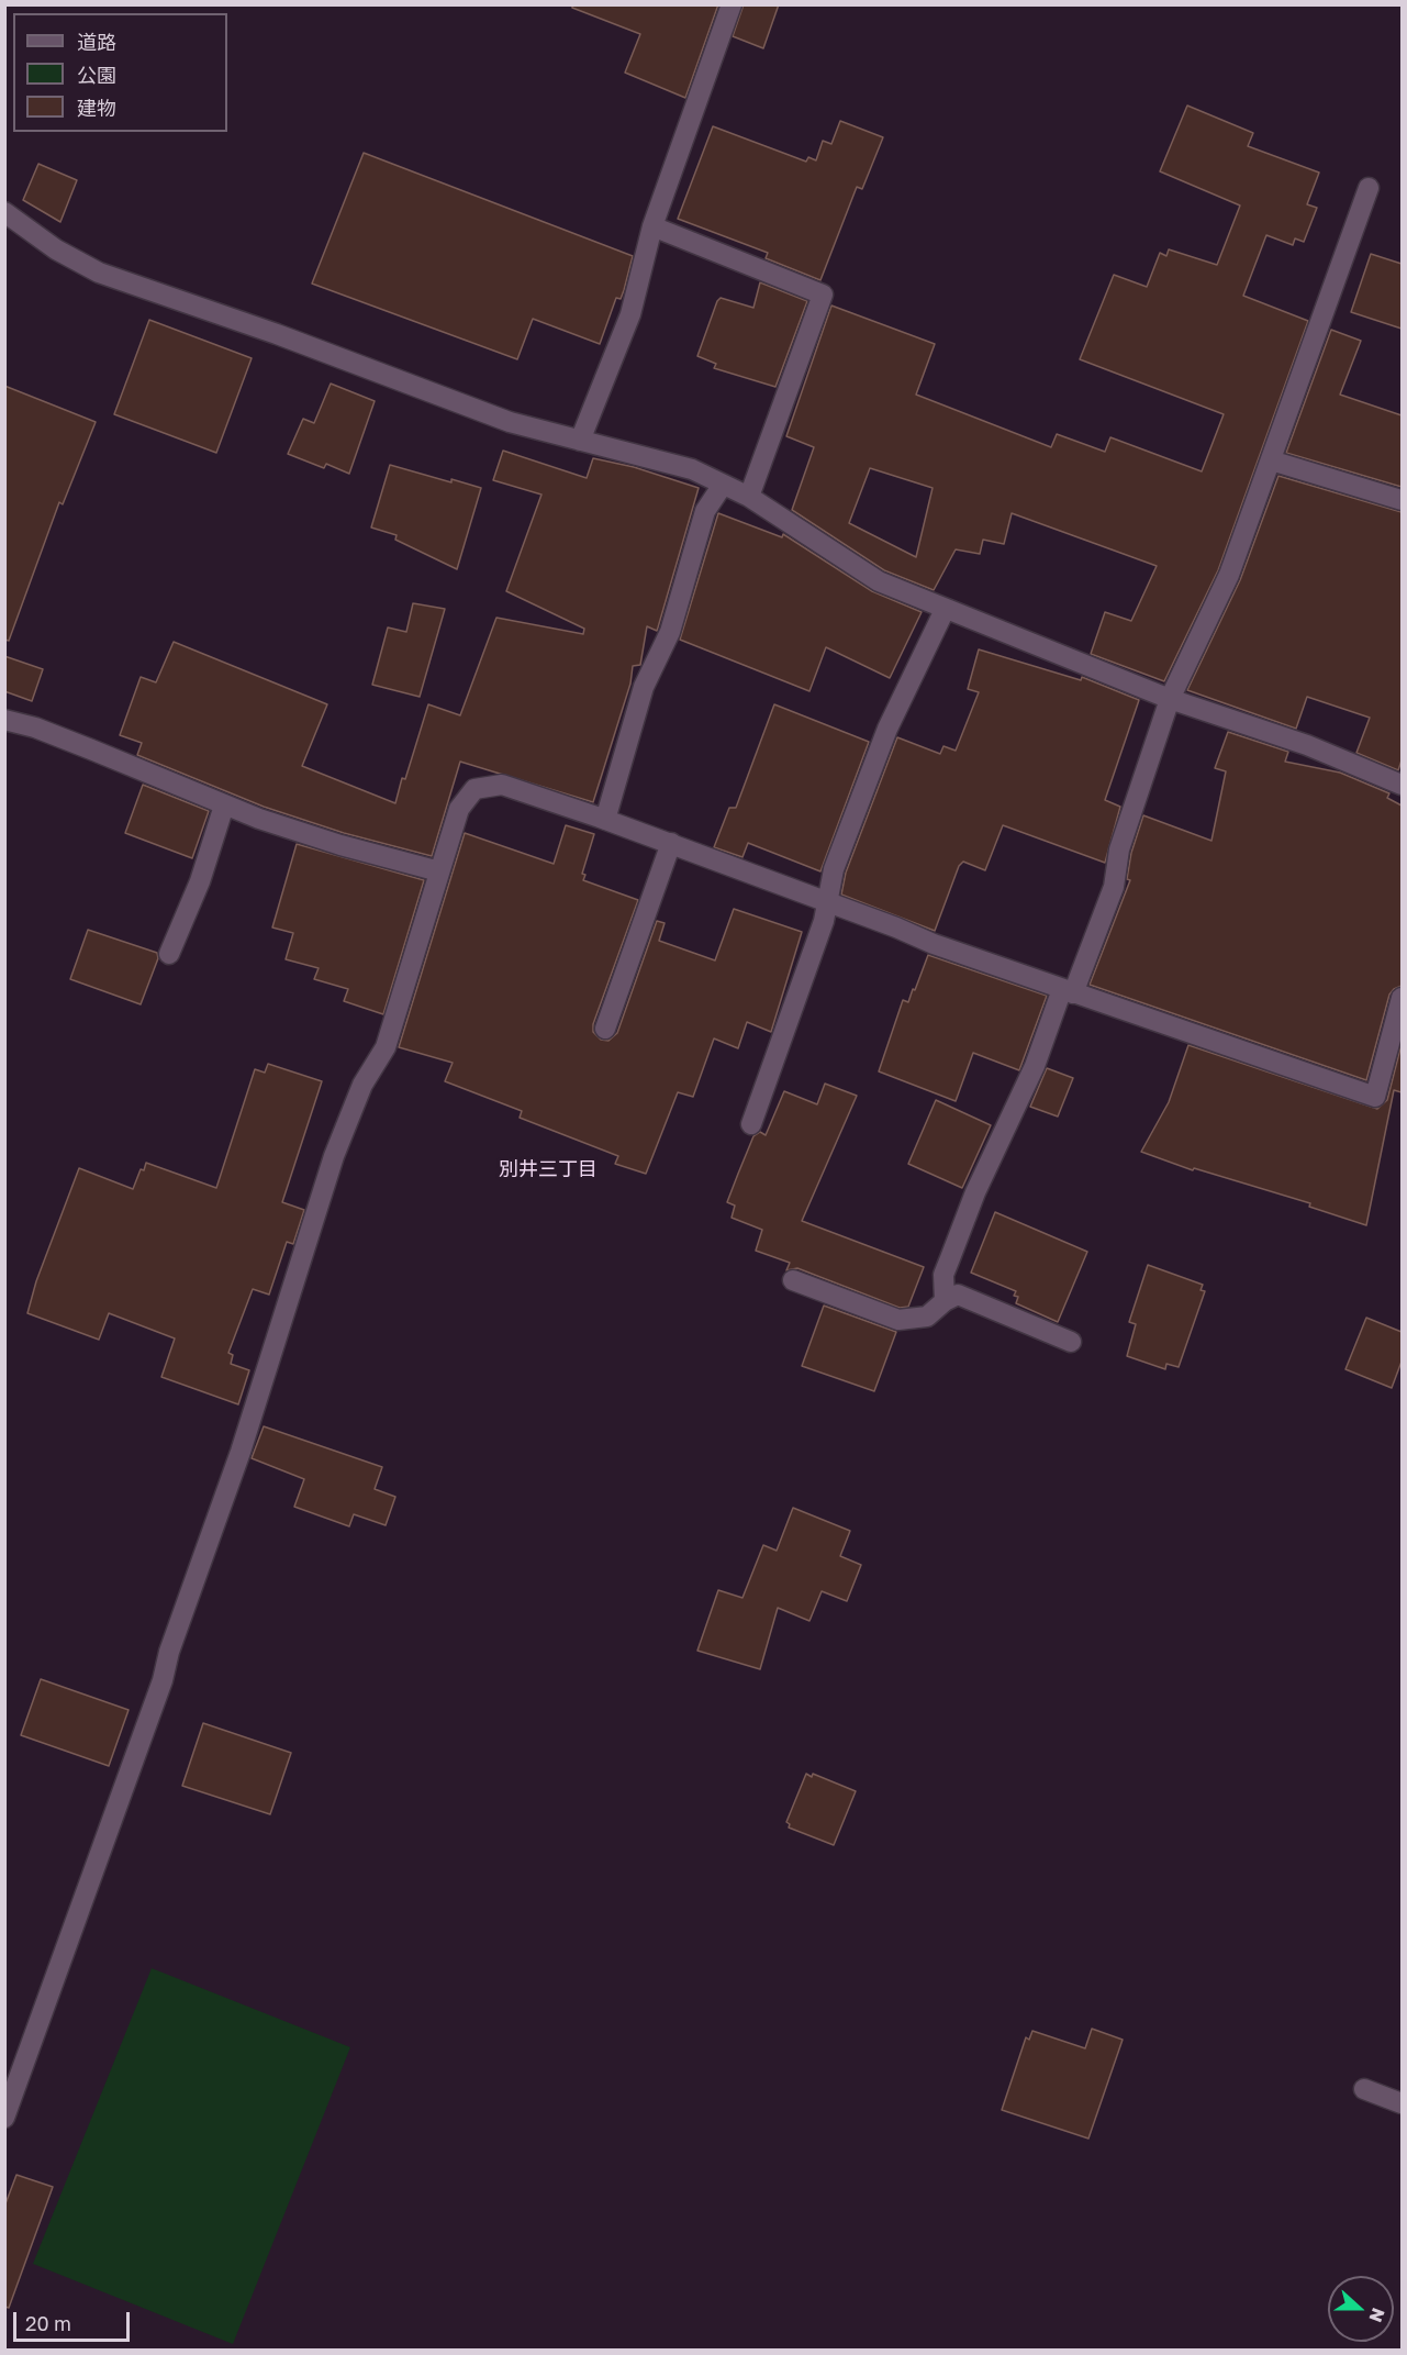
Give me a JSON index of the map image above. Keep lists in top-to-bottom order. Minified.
{"districts":["別井三丁目"],"legend":["道路","公園","建物"],"scale_bar":"20 m","north":"right"}
